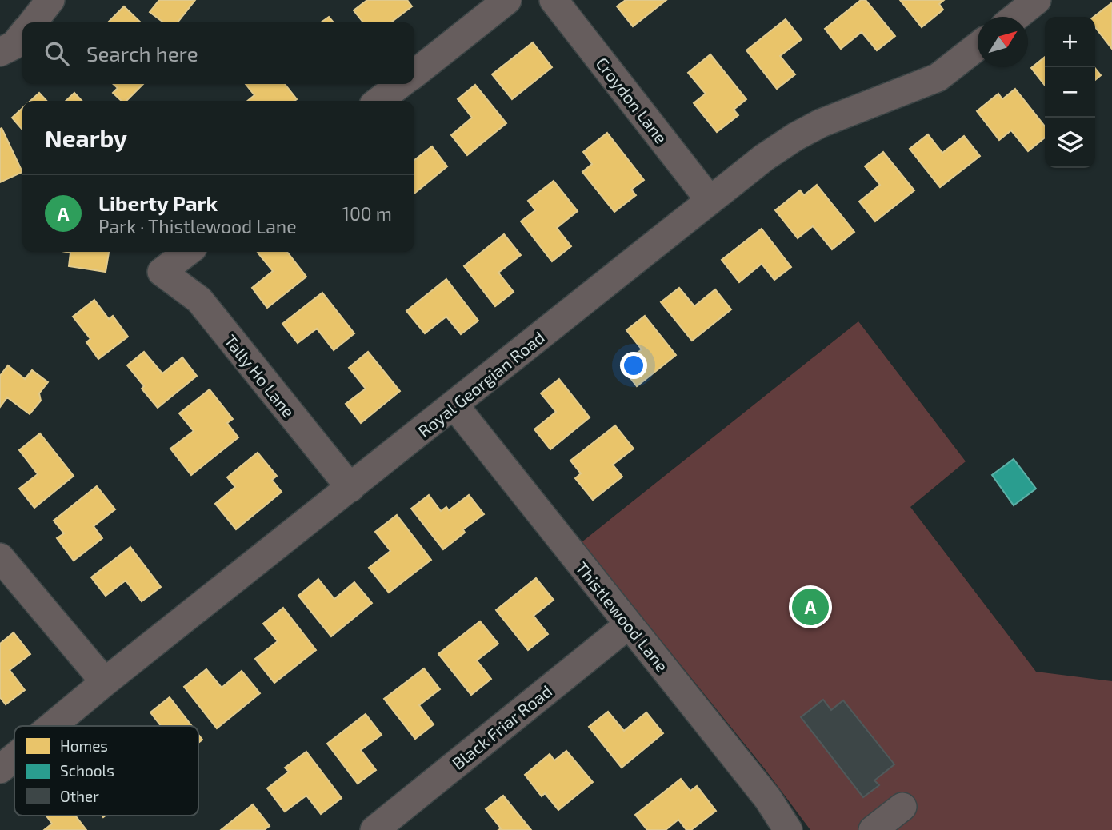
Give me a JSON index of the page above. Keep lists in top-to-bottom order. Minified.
{"streets":{"street":["Croydon Lane","Tally Ho Lane","Royal Georgian Road","Thistlewood Lane","Black Friar Road"]},"crossings":[["Croydon Lane","Royal Georgian Road"],["Tally Ho Lane","Royal Georgian Road"],["Royal Georgian Road","Thistlewood Lane"],["Thistlewood Lane","Black Friar Road"]],"legend":["Homes","Schools","Other"],"north":"top right","page":{"map_buttons":["+","−"],"search":"Search here","heading":"Nearby","list":[{"mark":"A","name":"Liberty Park","note":"Park · Thistlewood Lane","value":"100 m"}],"pins":"A"}}
